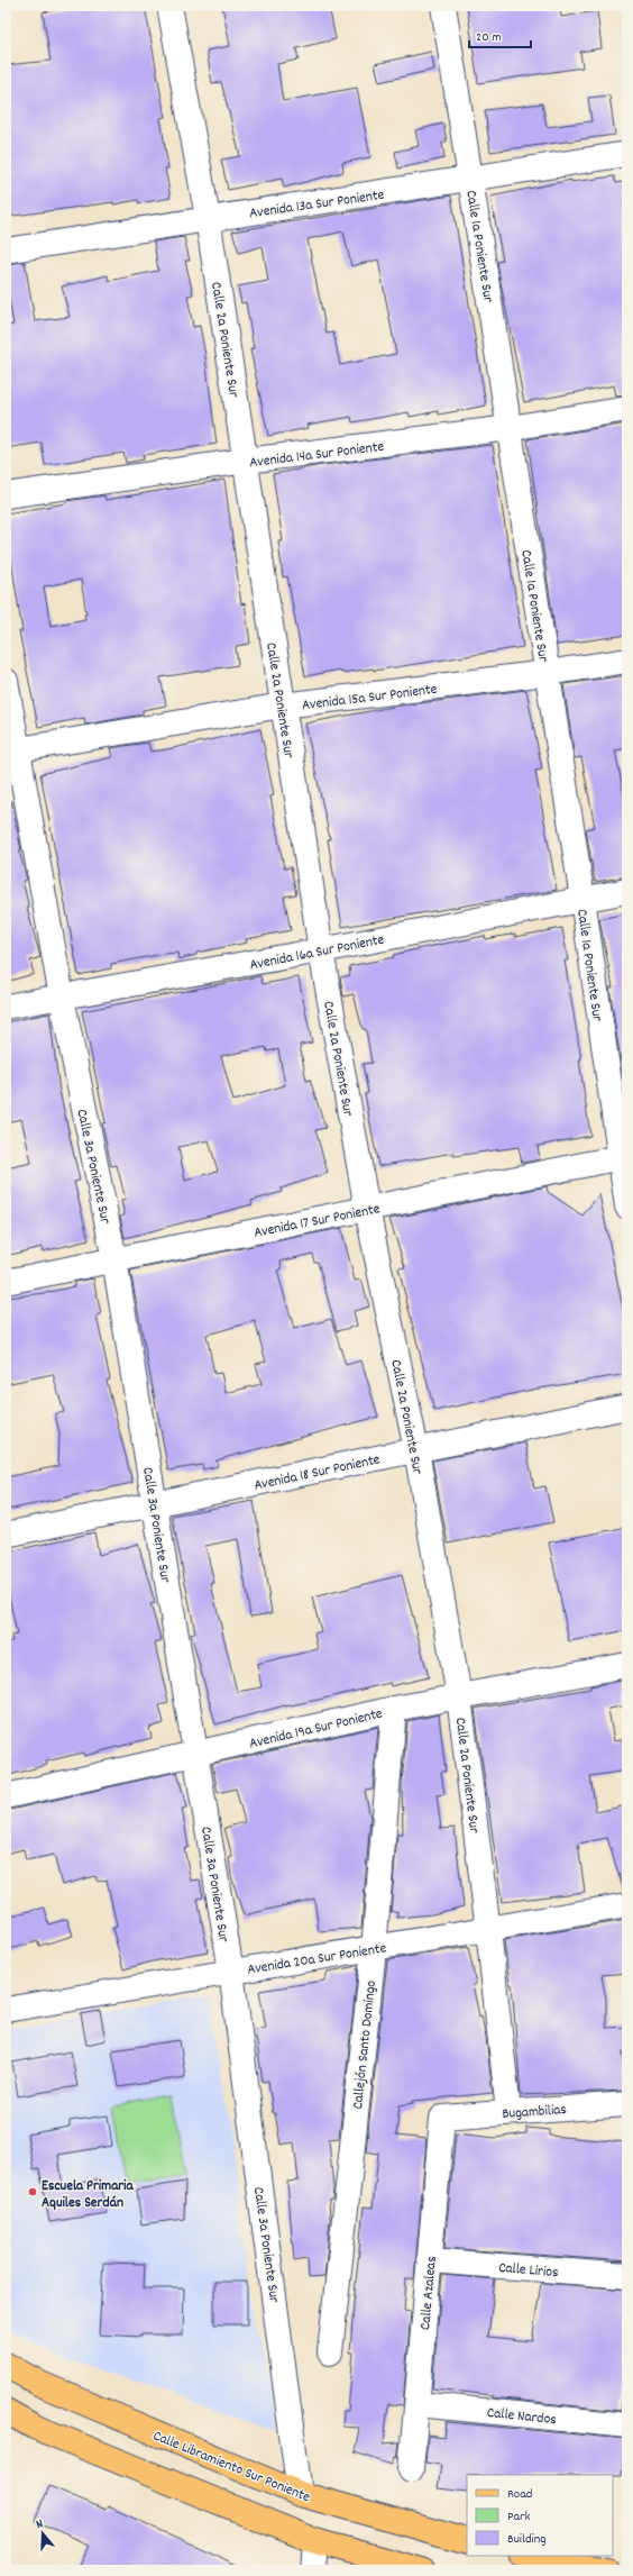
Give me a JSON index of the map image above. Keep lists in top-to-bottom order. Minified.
{"streets":{"main road":["Calle Libramiento Sur Poniente"],"street":["Avenida 13a Sur Poniente","Calle 1a Poniente Sur","Calle 2a Poniente Sur","Avenida 14a Sur Poniente","Avenida 15a Sur Poniente","Avenida 16a Sur Poniente","Calle 3a Poniente Sur","Avenida 17 Sur Poniente","Avenida 18 Sur Poniente","Avenida 19a Sur Poniente","Avenida 20a Sur Poniente","Callejón Santo Domingo","Bugambilias","Calle Lirios","Calle Azaleas","Calle Nardos"]},"crossings":[["Avenida 13a Sur Poniente","Calle 1a Poniente Sur"],["Avenida 13a Sur Poniente","Calle 2a Poniente Sur"],["Calle 1a Poniente Sur","Avenida 14a Sur Poniente"],["Calle 1a Poniente Sur","Avenida 15a Sur Poniente"],["Calle 1a Poniente Sur","Avenida 16a Sur Poniente"],["Calle 1a Poniente Sur","Avenida 17 Sur Poniente"],["Calle 2a Poniente Sur","Avenida 14a Sur Poniente"],["Calle 2a Poniente Sur","Avenida 15a Sur Poniente"],["Calle 2a Poniente Sur","Avenida 16a Sur Poniente"],["Calle 2a Poniente Sur","Avenida 17 Sur Poniente"],["Calle 2a Poniente Sur","Avenida 18 Sur Poniente"],["Calle 2a Poniente Sur","Avenida 19a Sur Poniente"],["Calle 2a Poniente Sur","Avenida 20a Sur Poniente"],["Calle 2a Poniente Sur","Bugambilias"],["Avenida 15a Sur Poniente","Calle 3a Poniente Sur"],["Avenida 16a Sur Poniente","Calle 3a Poniente Sur"],["Calle 3a Poniente Sur","Avenida 17 Sur Poniente"],["Calle 3a Poniente Sur","Avenida 18 Sur Poniente"],["Calle 3a Poniente Sur","Avenida 19a Sur Poniente"],["Calle 3a Poniente Sur","Avenida 20a Sur Poniente"],["Calle 3a Poniente Sur","Calle Libramiento Sur Poniente"],["Avenida 19a Sur Poniente","Callejón Santo Domingo"],["Avenida 20a Sur Poniente","Callejón Santo Domingo"],["Bugambilias","Calle Azaleas"],["Calle Lirios","Calle Azaleas"],["Calle Azaleas","Calle Nardos"]],"places":["Escuela Primaria Aquiles Serdán"],"legend":["Road","Park","Building"],"scale_bar":"20 m","north":"top"}
